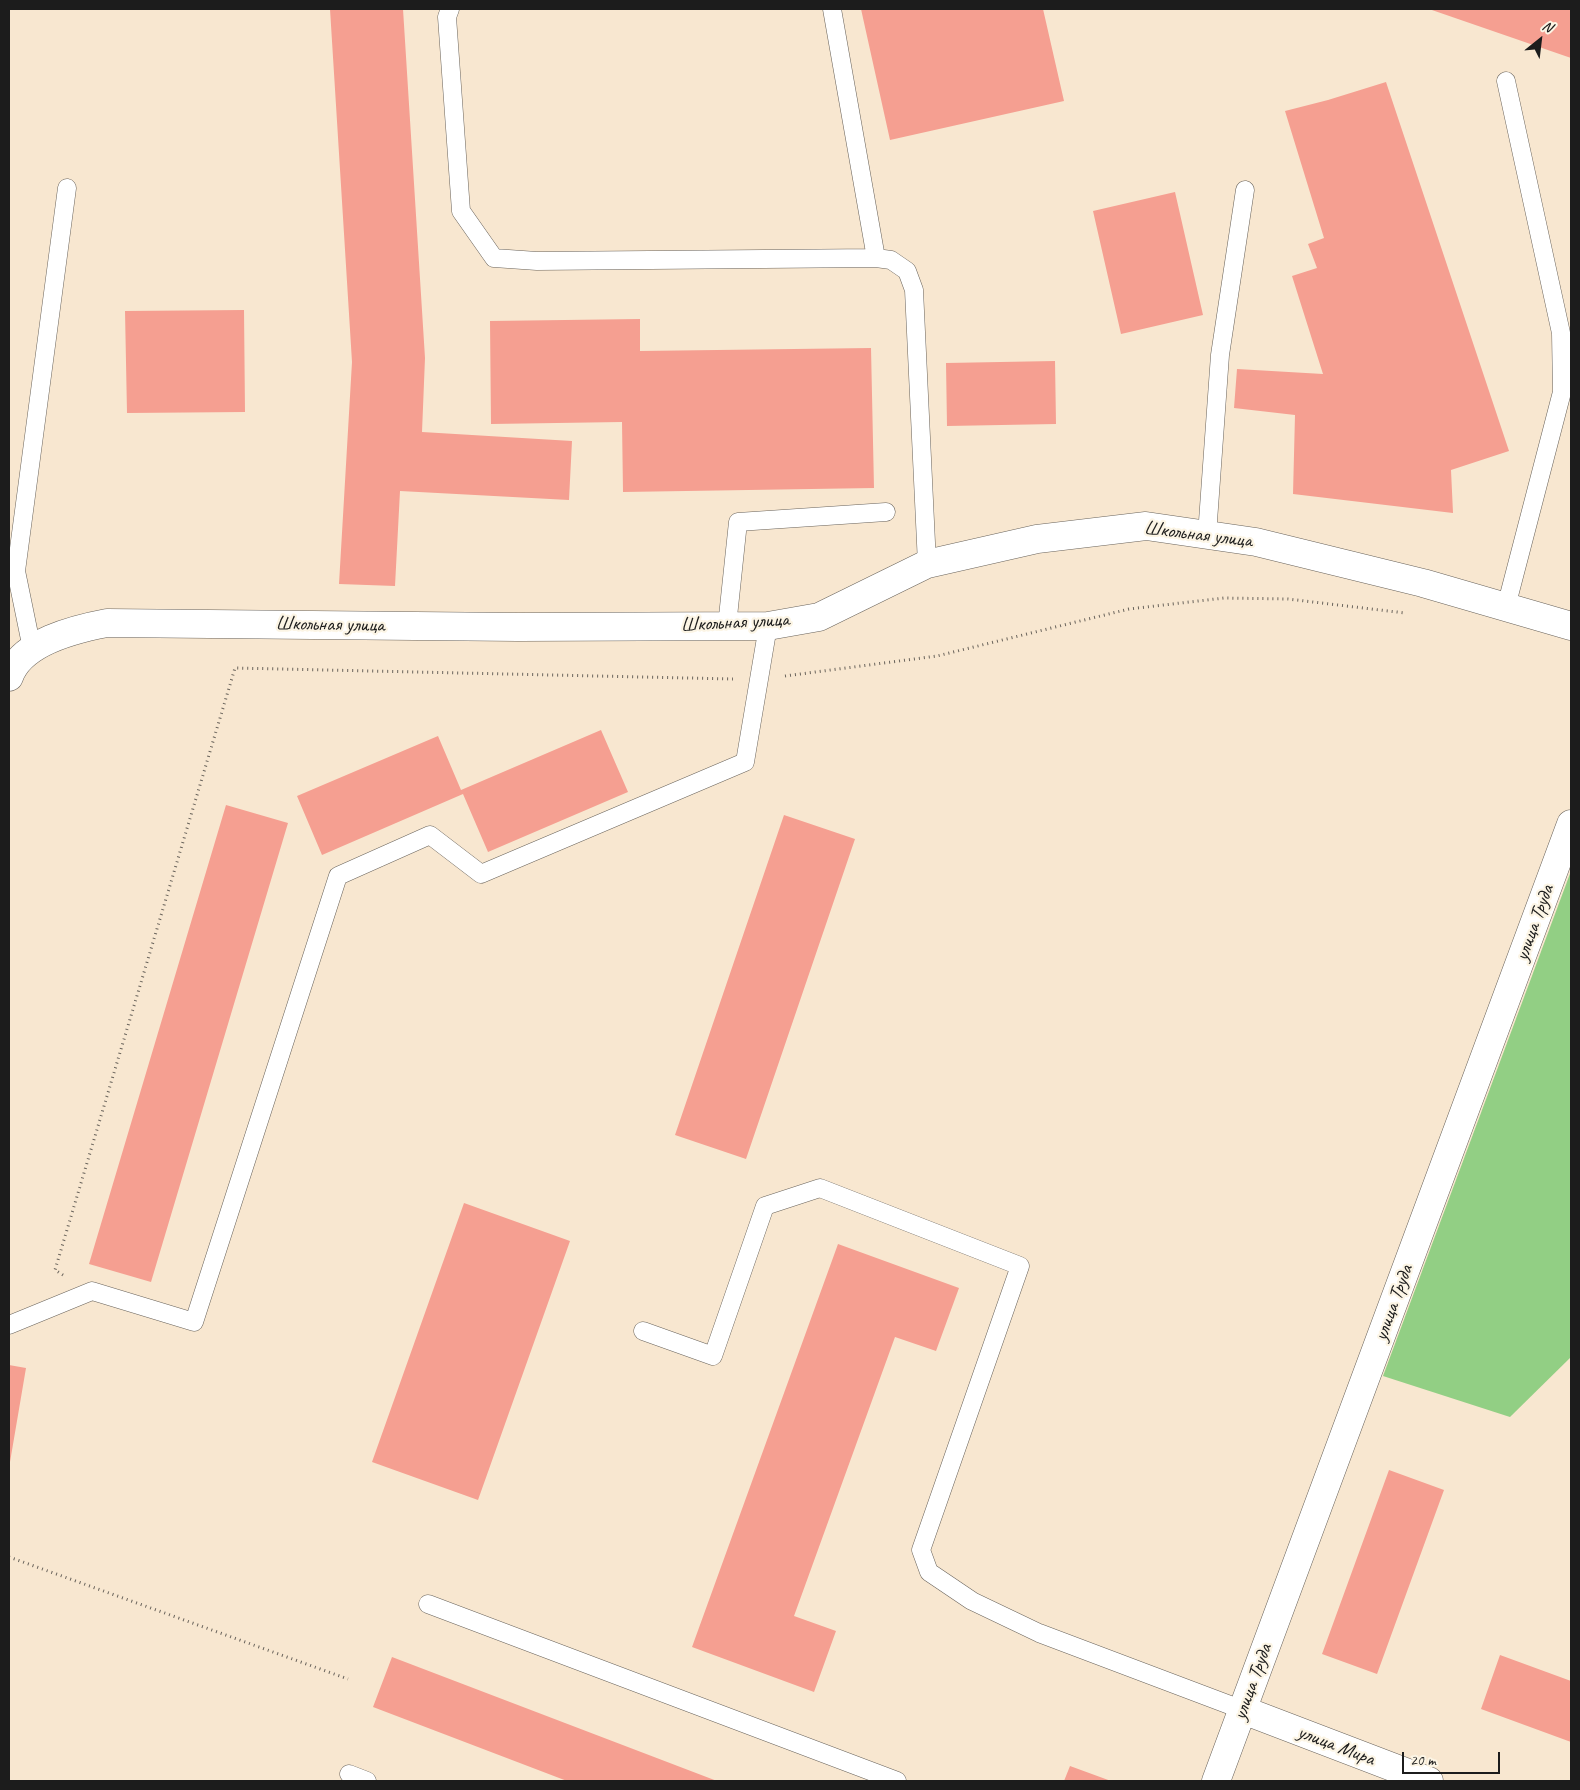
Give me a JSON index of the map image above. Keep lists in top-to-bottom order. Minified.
{"streets":{"street":["Школьная улица","улица Труда","улица Мира"]},"crossings":[["улица Труда","улица Мира"]],"scale_bar":"20 m","north":"top right"}
